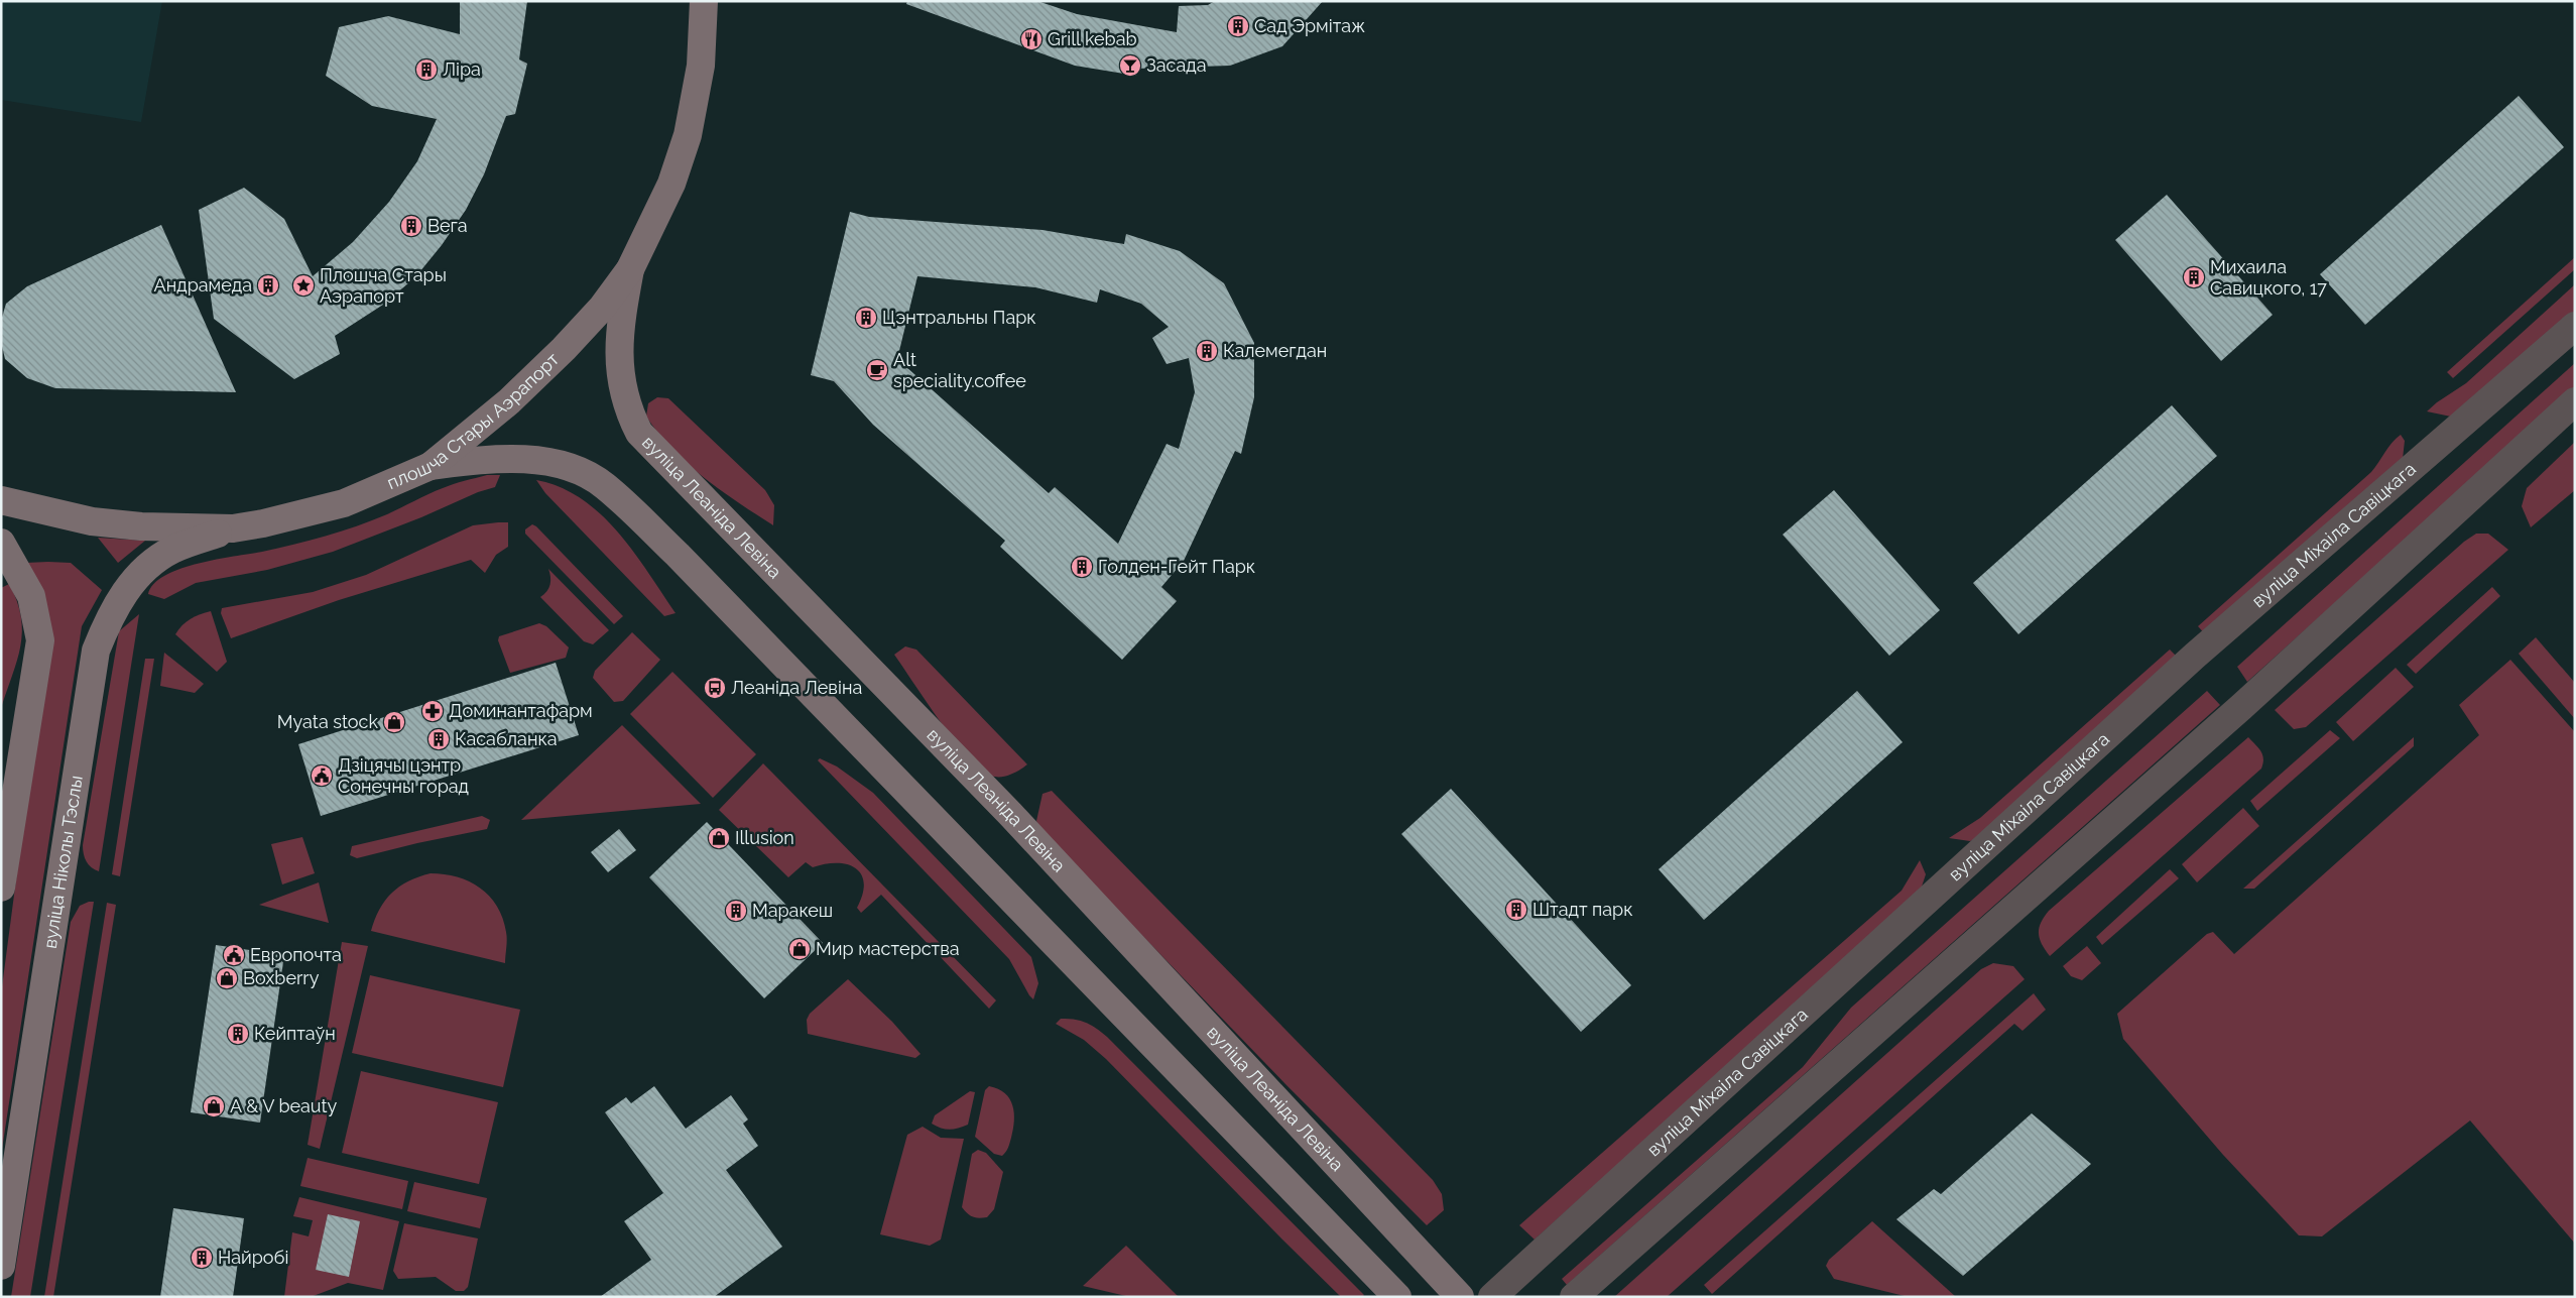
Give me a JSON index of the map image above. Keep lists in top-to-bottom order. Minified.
{"streets":{"main road":["плошча Стары Аэрапорт","вуліца Леаніда Левіна","вуліца Ніколы Тэслы"],"street":["вуліца Міхаіла Савіцкага"]},"crossings":[["плошча Стары Аэрапорт","вуліца Леаніда Левіна"],["плошча Стары Аэрапорт","вуліца Ніколы Тэслы"]],"places":{"building":["Сад Эрмітаж","Ліра","Вега","Михаила Савицкого, 17","Андрамеда","Цэнтральны Парк","Калемегдан","Голден-Гейт Парк","Касабланка","Штадт парк","Маракеш","Кейптаўн","Найробі"],"restaurant":["Grill kebab"],"bar":["Засада"],"place":["Плошча Стары Аэрапорт"],"cafe":["Alt speciality.coffee"],"bus stop":["Леаніда Левіна"],"pharmacy":["Доминантафарм"],"shop":["Myata stock","Illusion","Мир мастерства","Boxberry","A & V beauty"],"public building":["Дзіцячы цэнтр Сонечны горад","Европочта"]}}
